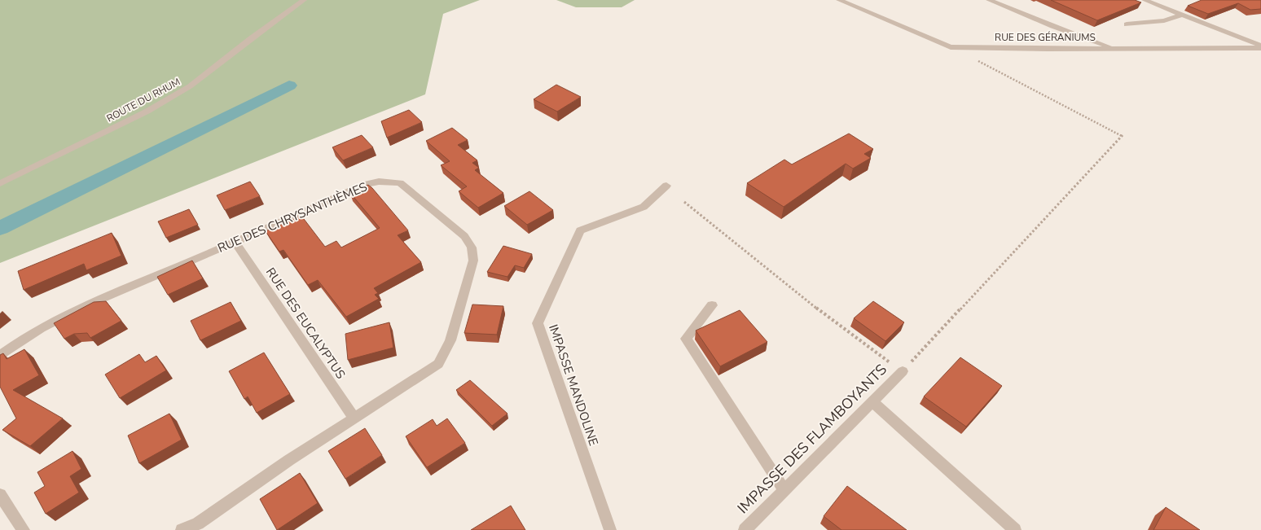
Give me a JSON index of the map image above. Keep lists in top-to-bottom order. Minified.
{"streets":{"street":["RUE DES GÉRANIUMS","ROUTE DU RHUM","RUE DES CHRYSANTHÈMES","RUE DES EUCALYPTUS","IMPASSE MANDOLINE","IMPASSE DES FLAMBOYANTS"]},"crossings":[["RUE DES CHRYSANTHÈMES","RUE DES EUCALYPTUS"]]}
